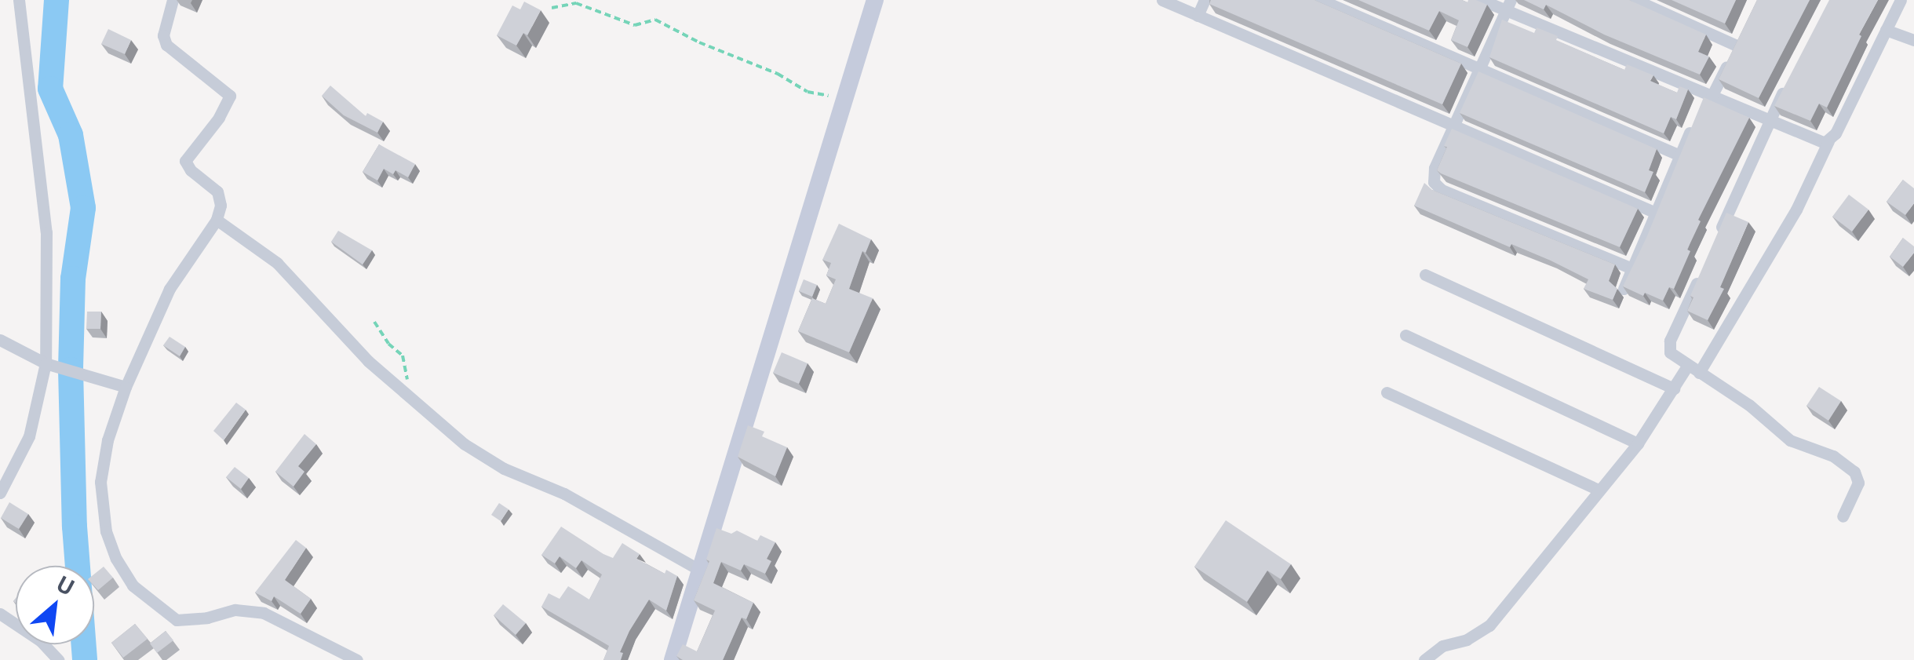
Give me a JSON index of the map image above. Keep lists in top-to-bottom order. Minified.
{"north":"top right"}
